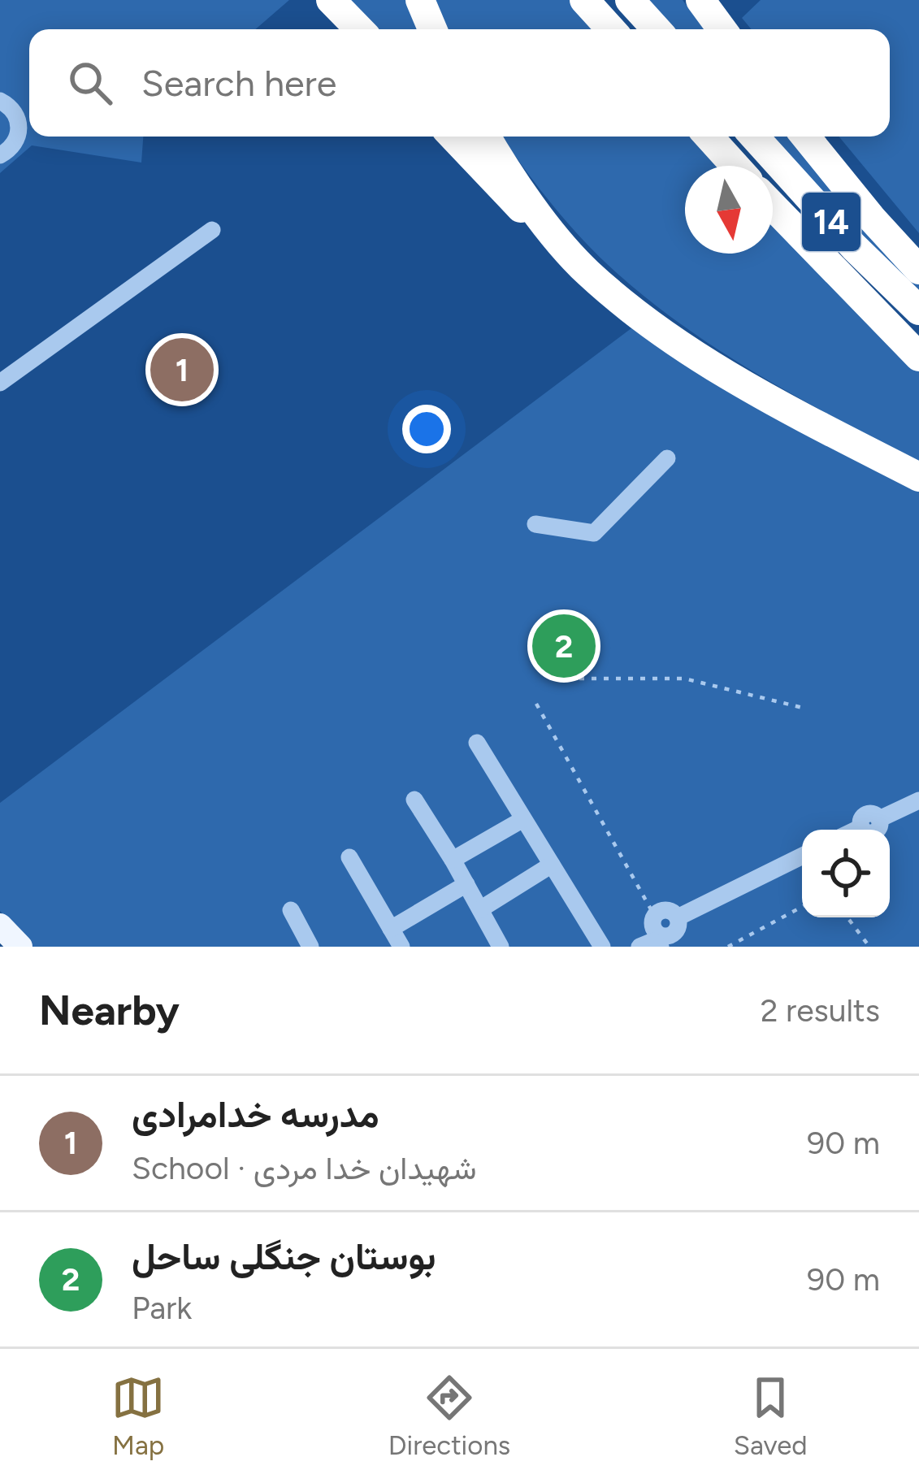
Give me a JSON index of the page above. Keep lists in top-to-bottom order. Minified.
{"streets":{"highway":["14"]},"north":"bottom","page":{"search":"Search here","pins":["1","2"],"heading":["Nearby","2 results"],"list":[{"mark":"1","name":"مدرسه خدامرادی","note":"School · شهیدان خدا مردی","value":"90 m"},{"mark":"2","name":"بوستان جنگلی ساحل","note":"Park","value":"90 m"}],"nav":["Map","Directions","Saved"]}}
